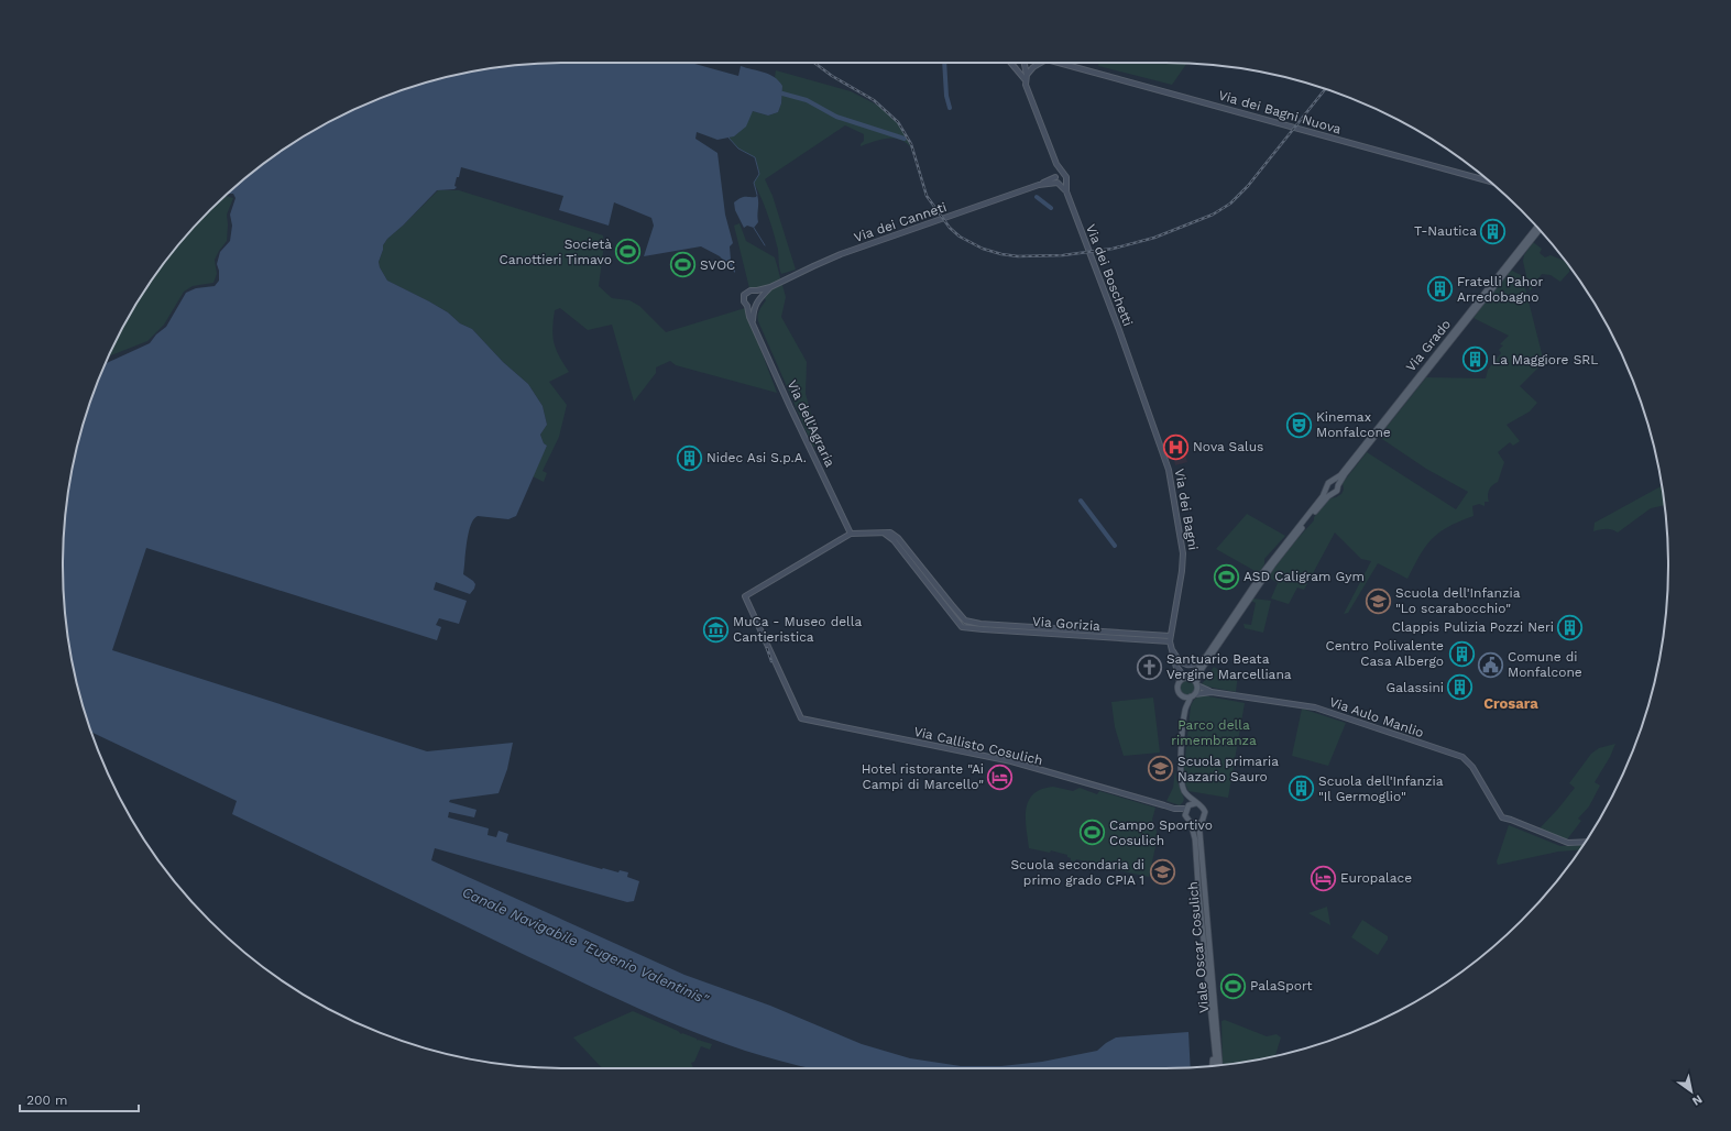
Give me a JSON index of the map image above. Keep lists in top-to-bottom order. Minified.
{"streets":{"main road":["Via Grado","Via Callisto Cosulich","Viale Oscar Cosulich"],"street":["Via dei Bagni Nuova","Via dei Canneti","Via dei Boschetti","Via dell'Agraria","Via dei Bagni","Via Gorizia","Via Aulo Manlio"]},"crossings":[["Via dei Canneti","Via dei Boschetti"],["Via dei Canneti","Via dell'Agraria"],["Via dei Boschetti","Via dei Bagni"],["Via Grado","Via Aulo Manlio"],["Via dell'Agraria","Via Callisto Cosulich"],["Via dei Bagni","Via Gorizia"],["Via Callisto Cosulich","Viale Oscar Cosulich"]],"districts":["Crosara"],"water":["Canale Navigabile \"Eugenio Valentinis\""],"parks":["Parco della rimembranza"],"places":{"building":["T-Nautica","Fratelli Pahor Arredobagno","La Maggiore SRL","Nidec Asi S.p.A.","Clappis Pulizia Pozzi Neri","Centro Polivalente Casa Albergo","Galassini","Scuola dell'Infanzia \"Il Germoglio\""],"sports":["Società Canottieri Timavo","SVOC","ASD Caligram Gym","Campo Sportivo Cosulich","PalaSport"],"theatre":["Kinemax Monfalcone"],"hospital":["Nova Salus"],"school or university":["Scuola dell'Infanzia \"Lo scarabocchio\"","Scuola primaria Nazario Sauro","Scuola secondaria di primo grado CPIA 1"],"museum":["MuCa - Museo della Cantieristica"],"public building":["Comune di Monfalcone"],"church":["Santuario Beata Vergine Marcelliana"],"hotel":["Hotel ristorante \"Ai Campi di Marcello\"","Europalace"]},"scale_bar":"200 m","north":"bottom right"}
